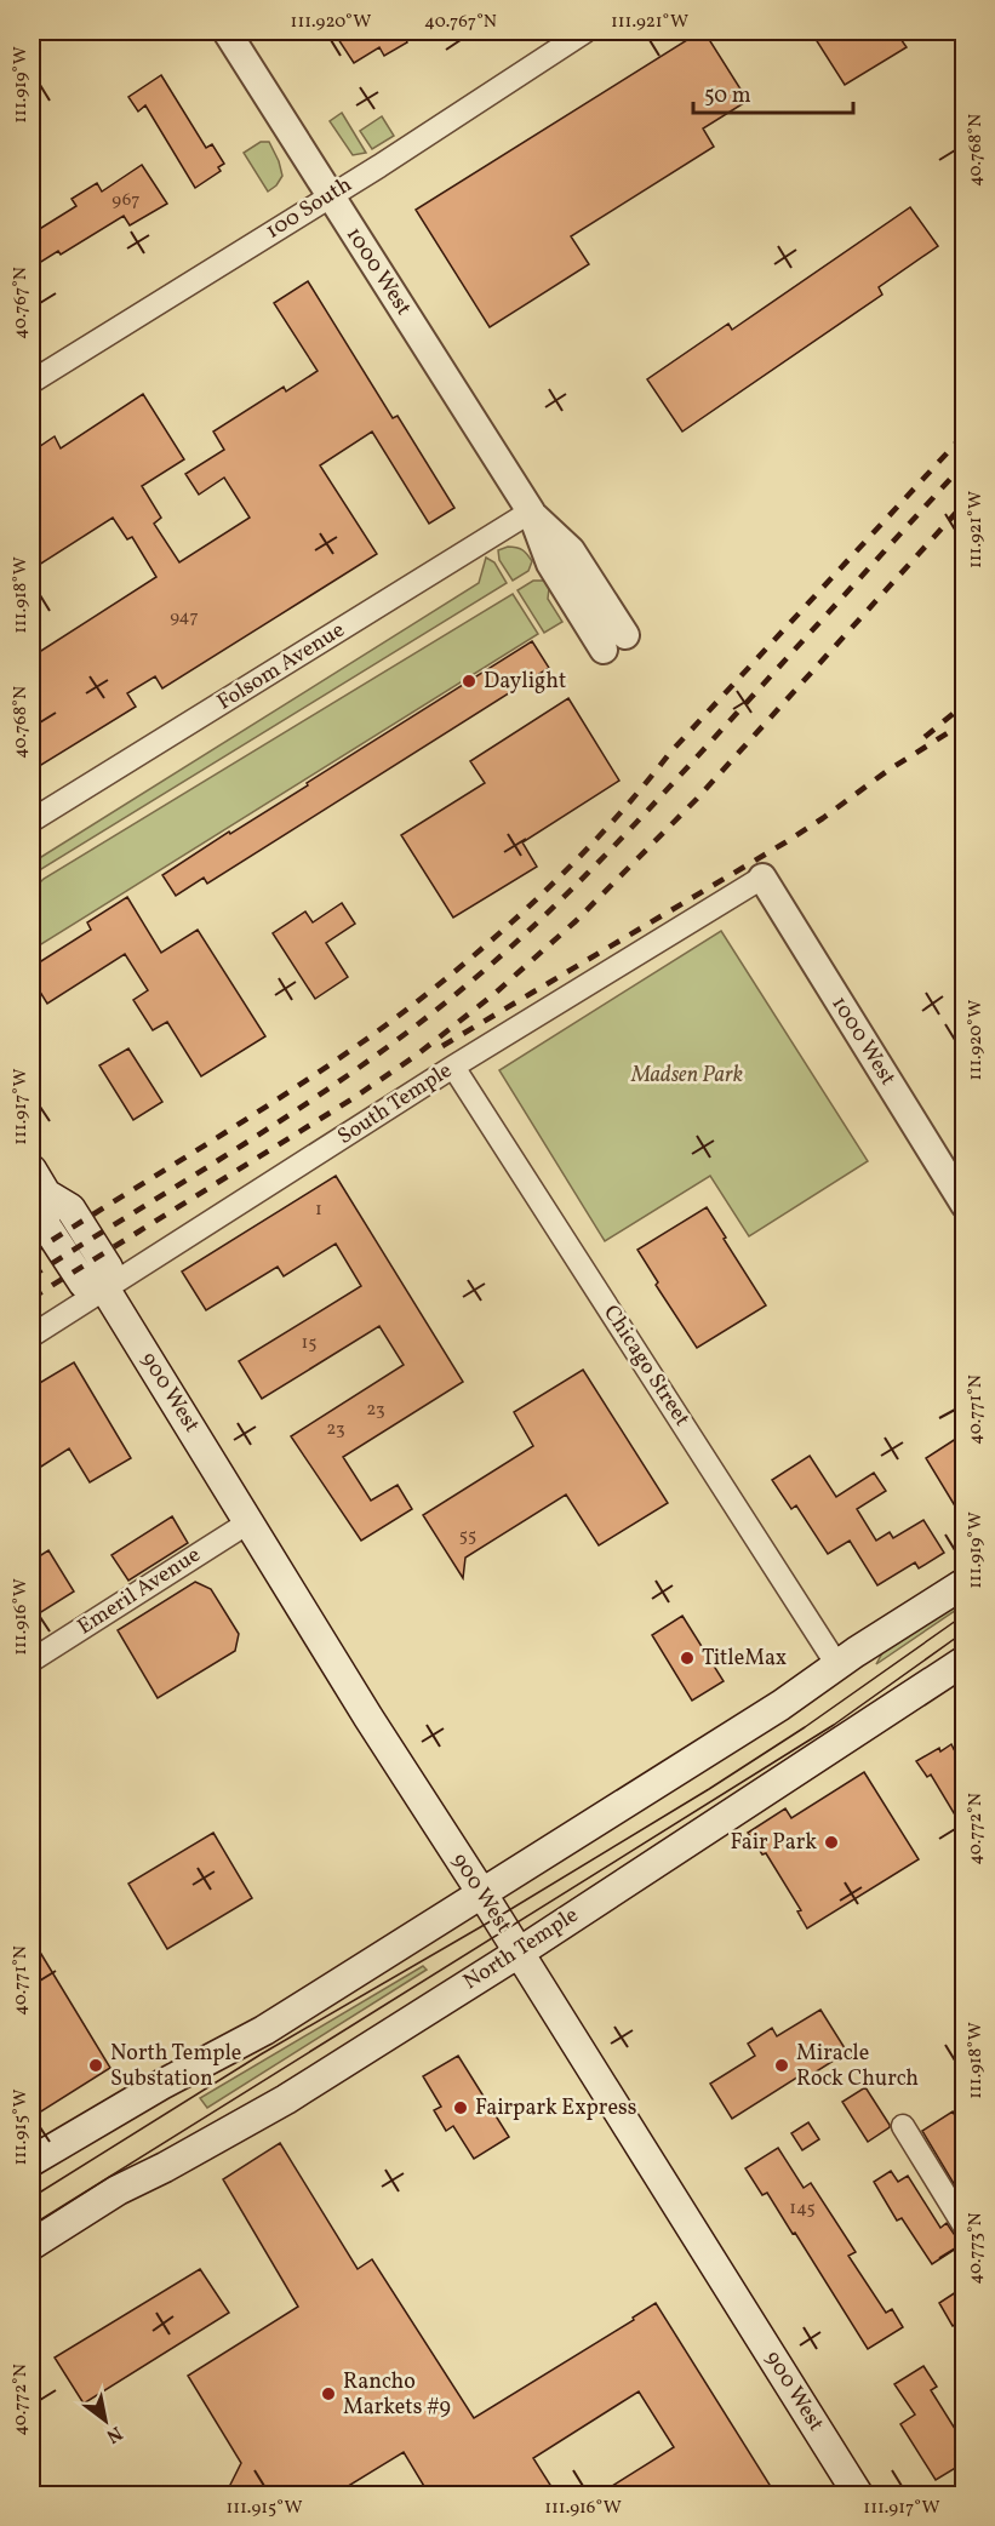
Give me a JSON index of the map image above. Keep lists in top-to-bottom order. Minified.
{"streets":{"main road":["900 West","North Temple"],"street":["100 South","1000 West","Folsom Avenue","South Temple","Chicago Street","Emeril Avenue"]},"crossings":[["100 South","1000 West"],["1000 West","Folsom Avenue"],["1000 West","South Temple"],["South Temple","Chicago Street"],["South Temple","900 West"],["900 West","Emeril Avenue"],["900 West","North Temple"]],"parks":["Madsen Park"],"places":["Daylight","TitleMax","Fair Park","North Temple Substation","Miracle Rock Church","Fairpark Express","Rancho Markets #9"],"house_numbers":["967","947","1","15","23","23","55","145"],"scale_bar":"50 m","north":"bottom right","coordinates":["111.920°W","40.767°N","111.921°W","111.919°W","40.768°N","111.918°W","111.917°W","40.771°N","111.916°W","40.772°N","111.915°W","40.773°N"]}
